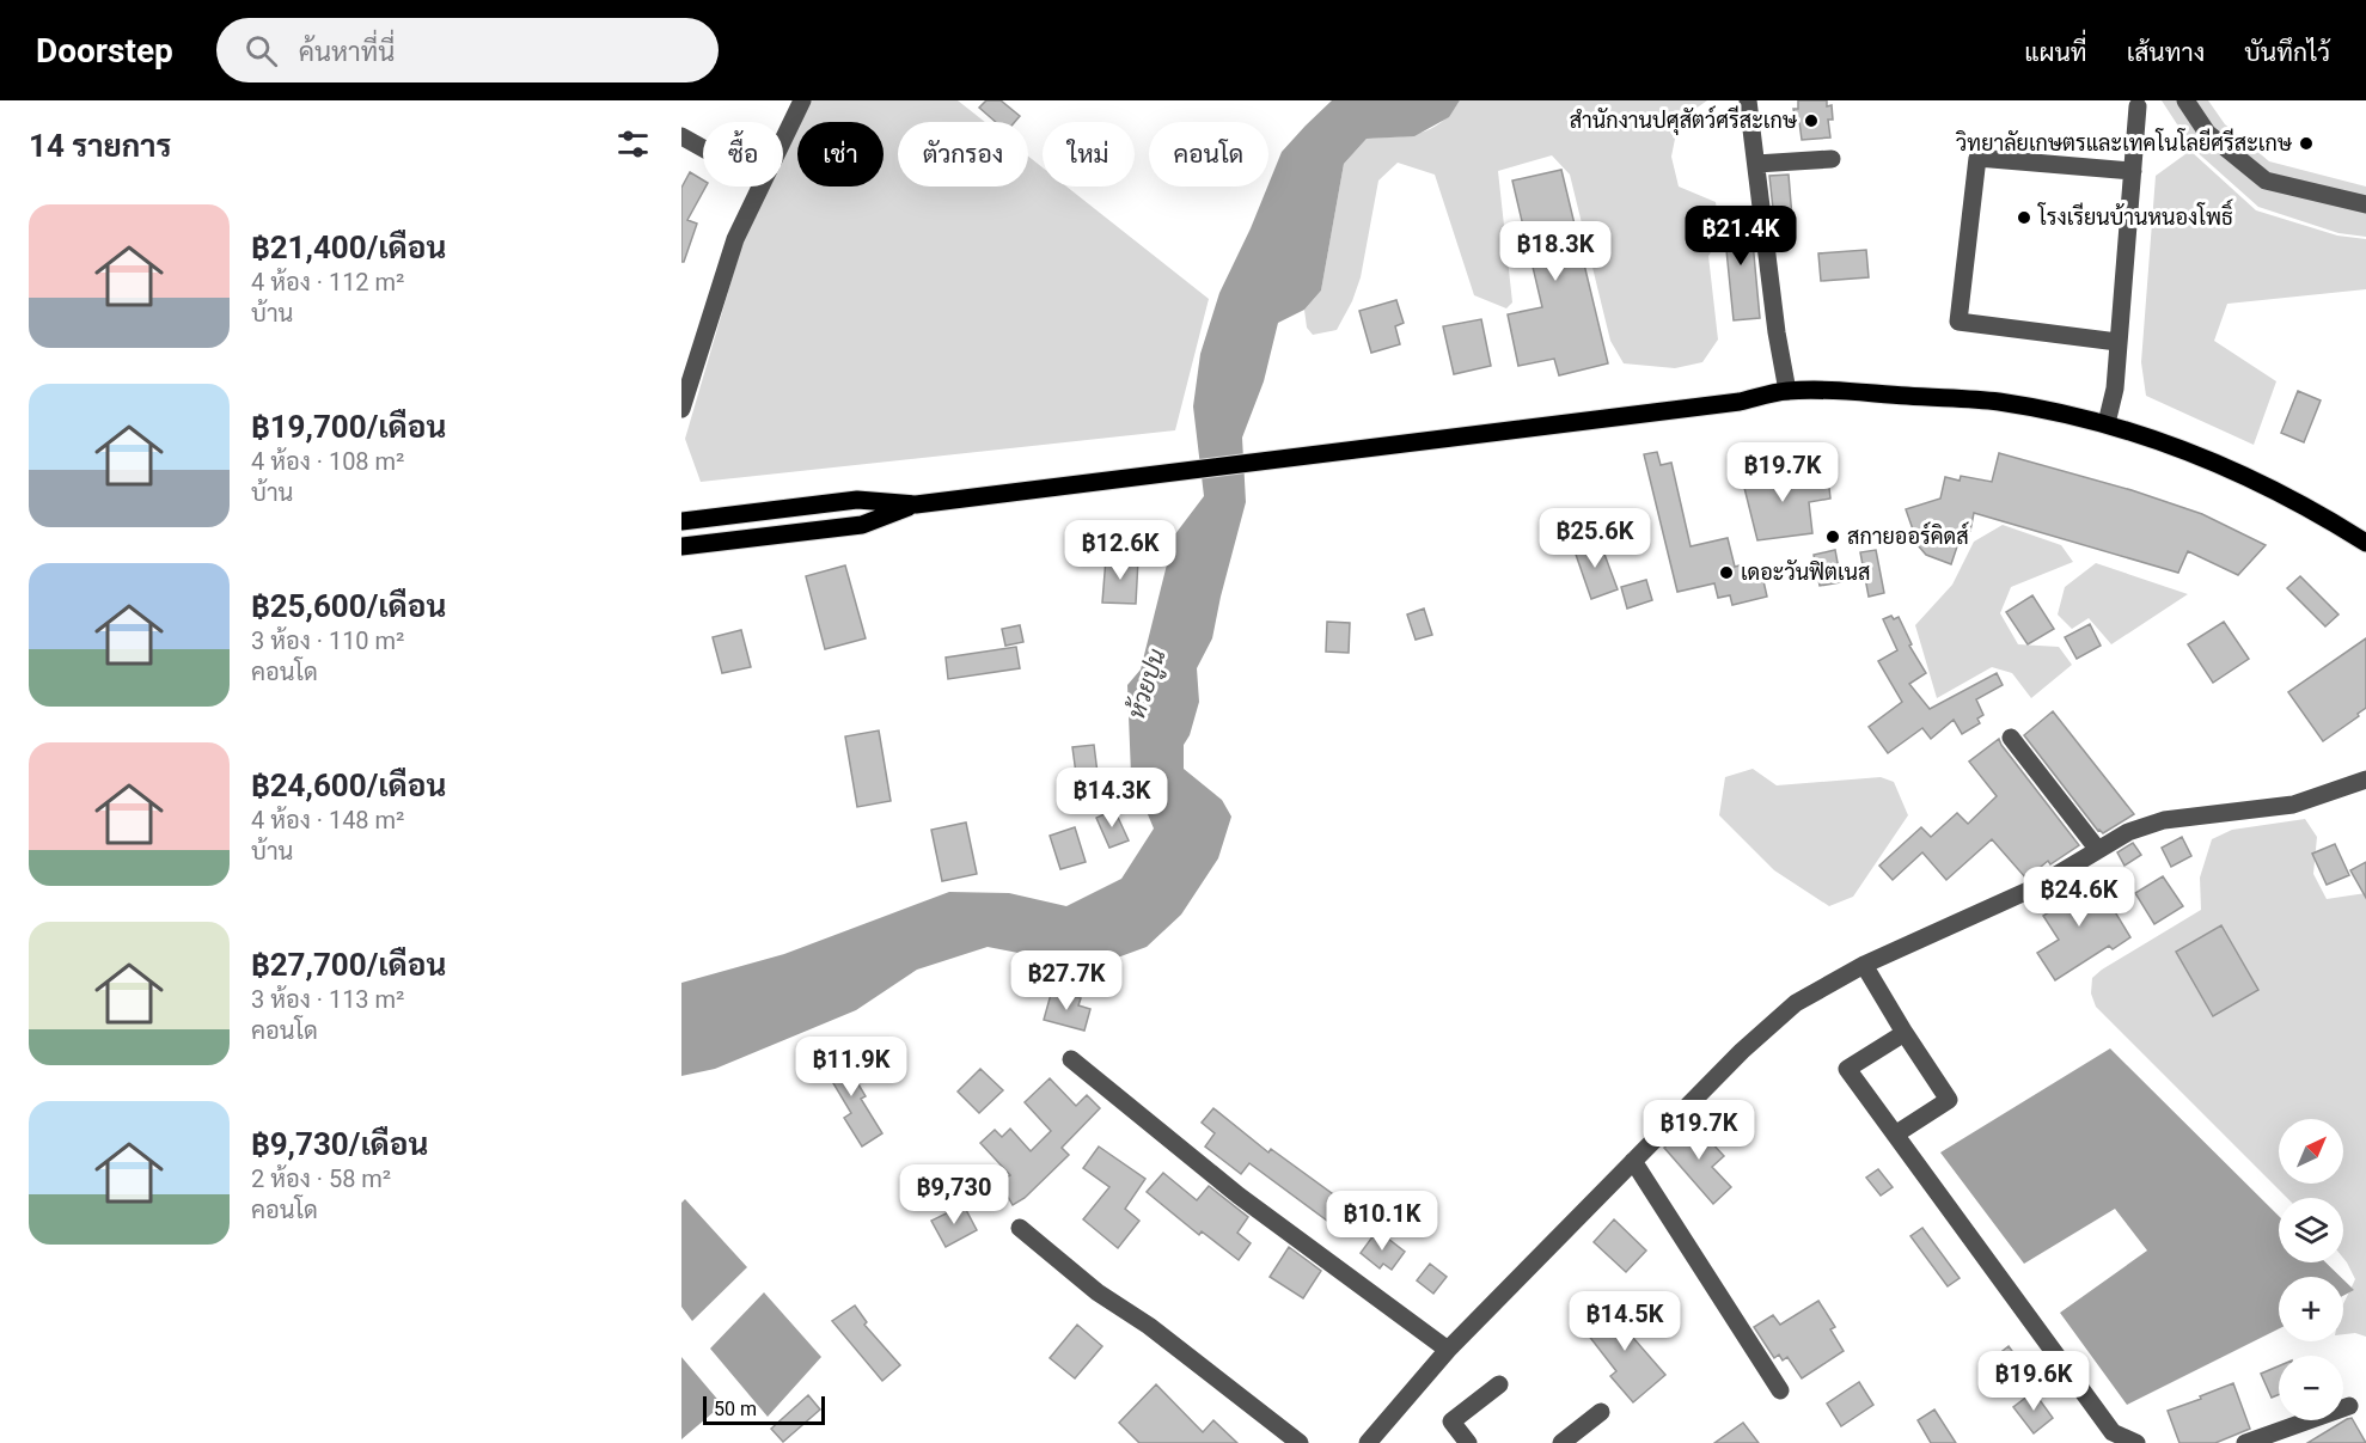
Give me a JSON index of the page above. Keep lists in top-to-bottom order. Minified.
{"water":["ห้วยปูน"],"places":["สำนักงานปศุสัตว์ศรีสะเกษ","วิทยาลัยเกษตรและเทคโนโลยีศรีสะเกษ","โรงเรียนบ้านหนองโพธิ์","สกายออร์คิดส์","เดอะวันฟิตเนส"],"scale_bar":"50 m","north":"top right","page":{"header":"Doorstep","search":"ค้นหาที่นี่","nav":["แผนที่","เส้นทาง","บันทึกไว้"],"heading":"14 รายการ","chip":["ซื้อ","เช่า","ตัวกรอง","ใหม่","คอนโด"],"list":[{"name":"฿21,400/เดือน","note":"4 ห้อง · 112 m² · บ้าน"},{"name":"฿19,700/เดือน","note":"4 ห้อง · 108 m² · บ้าน"},{"name":"฿25,600/เดือน","note":"3 ห้อง · 110 m² · คอนโด"},{"name":"฿24,600/เดือน","note":"4 ห้อง · 148 m² · บ้าน"},{"name":"฿27,700/เดือน","note":"3 ห้อง · 113 m² · คอนโด"},{"name":"฿9,730/เดือน","note":"2 ห้อง · 58 m² · คอนโด"}],"price":["฿21.4K","฿18.3K","฿19.7K","฿25.6K","฿12.6K","฿14.3K","฿24.6K","฿27.7K","฿11.9K","฿19.7K","฿9,730","฿10.1K","฿14.5K","฿19.6K"],"map_buttons":["+","−"],"scale":"50 m"}}
